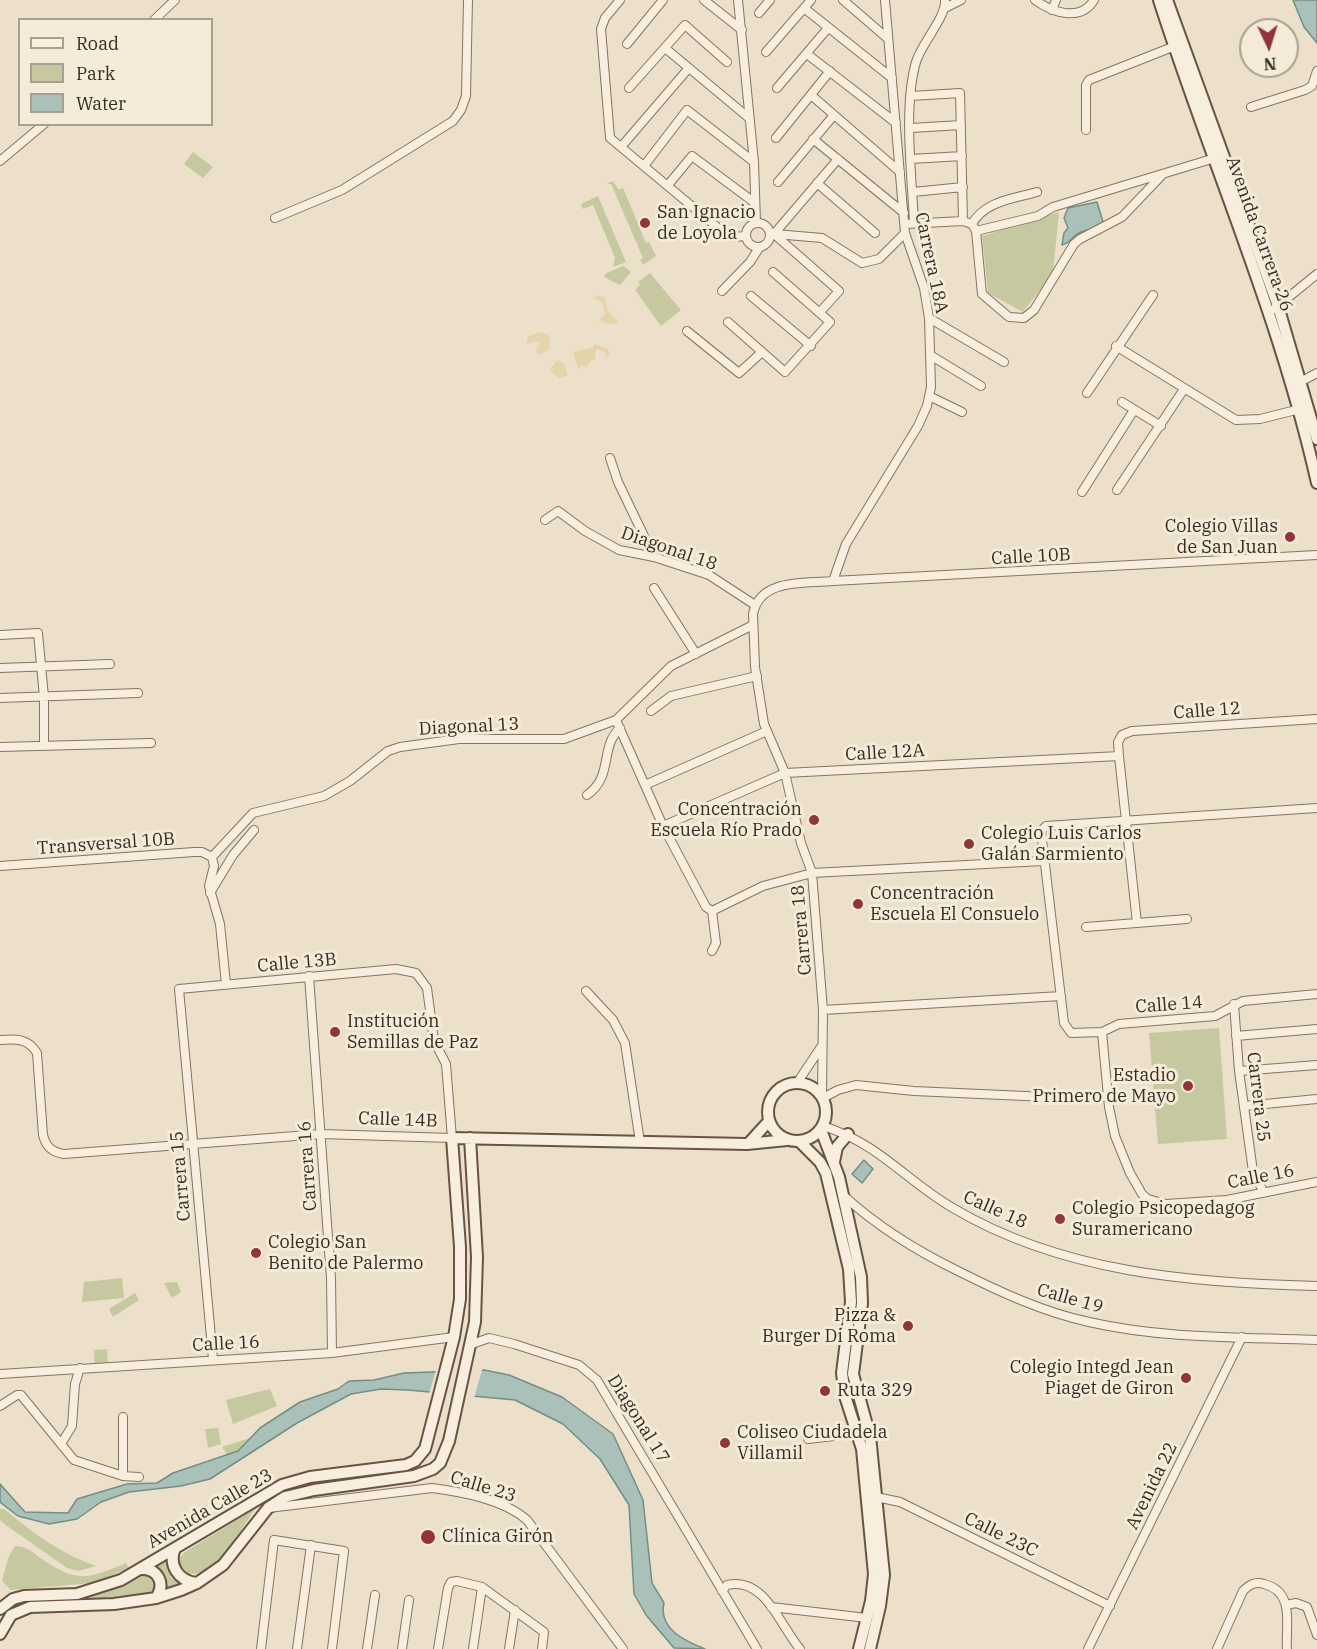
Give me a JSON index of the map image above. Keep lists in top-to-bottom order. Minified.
{"streets":{"street":["Avenida Carrera 26","Carrera 18A","Diagonal 18","Calle 10B","Calle 12","Diagonal 13","Calle 12A","Transversal 10B","Carrera 18","Calle 13B","Calle 14","Carrera 25","Calle 14B","Carrera 16","Carrera 15","Calle 16","Calle 18","Calle 19","Diagonal 17","Avenida 22","Calle 23","Avenida Calle 23","Calle 23C"]},"crossings":[["Carrera 18A","Calle 10B"],["Diagonal 18","Calle 10B"],["Diagonal 18","Carrera 18"],["Calle 10B","Carrera 18"],["Calle 12","Calle 12A"],["Diagonal 13","Transversal 10B"],["Calle 12A","Carrera 18"],["Carrera 18","Calle 14B"],["Carrera 18","Calle 18"],["Calle 13B","Calle 14B"],["Calle 13B","Carrera 16"],["Calle 13B","Carrera 15"],["Calle 13B","Avenida Calle 23"],["Calle 14","Carrera 25"],["Carrera 25","Calle 16"],["Calle 14B","Carrera 16"],["Calle 14B","Carrera 15"],["Calle 14B","Calle 18"],["Calle 14B","Avenida Calle 23"],["Carrera 16","Calle 16"],["Carrera 15","Calle 16"],["Calle 16","Avenida Calle 23"],["Calle 19","Avenida 22"],["Diagonal 17","Avenida Calle 23"],["Avenida 22","Calle 23C"],["Calle 23","Avenida Calle 23"]],"places":["San Ignacio de Loyola","Colegio Villas de San Juan","Concentración Escuela Río Prado","Colegio Luis Carlos Galán Sarmiento","Concentración Escuela El Consuelo","Institución Semillas de Paz","Estadio Primero de Mayo","Colegio Psicopedagog Suramericano","Colegio San Benito de Palermo","Pizza & Burger Di Roma","Colegio Integd Jean Piaget de Giron","Ruta 329","Coliseo Ciudadela Villamil","Clínica Girón"],"legend":["Road","Park","Water"],"north":"bottom"}
